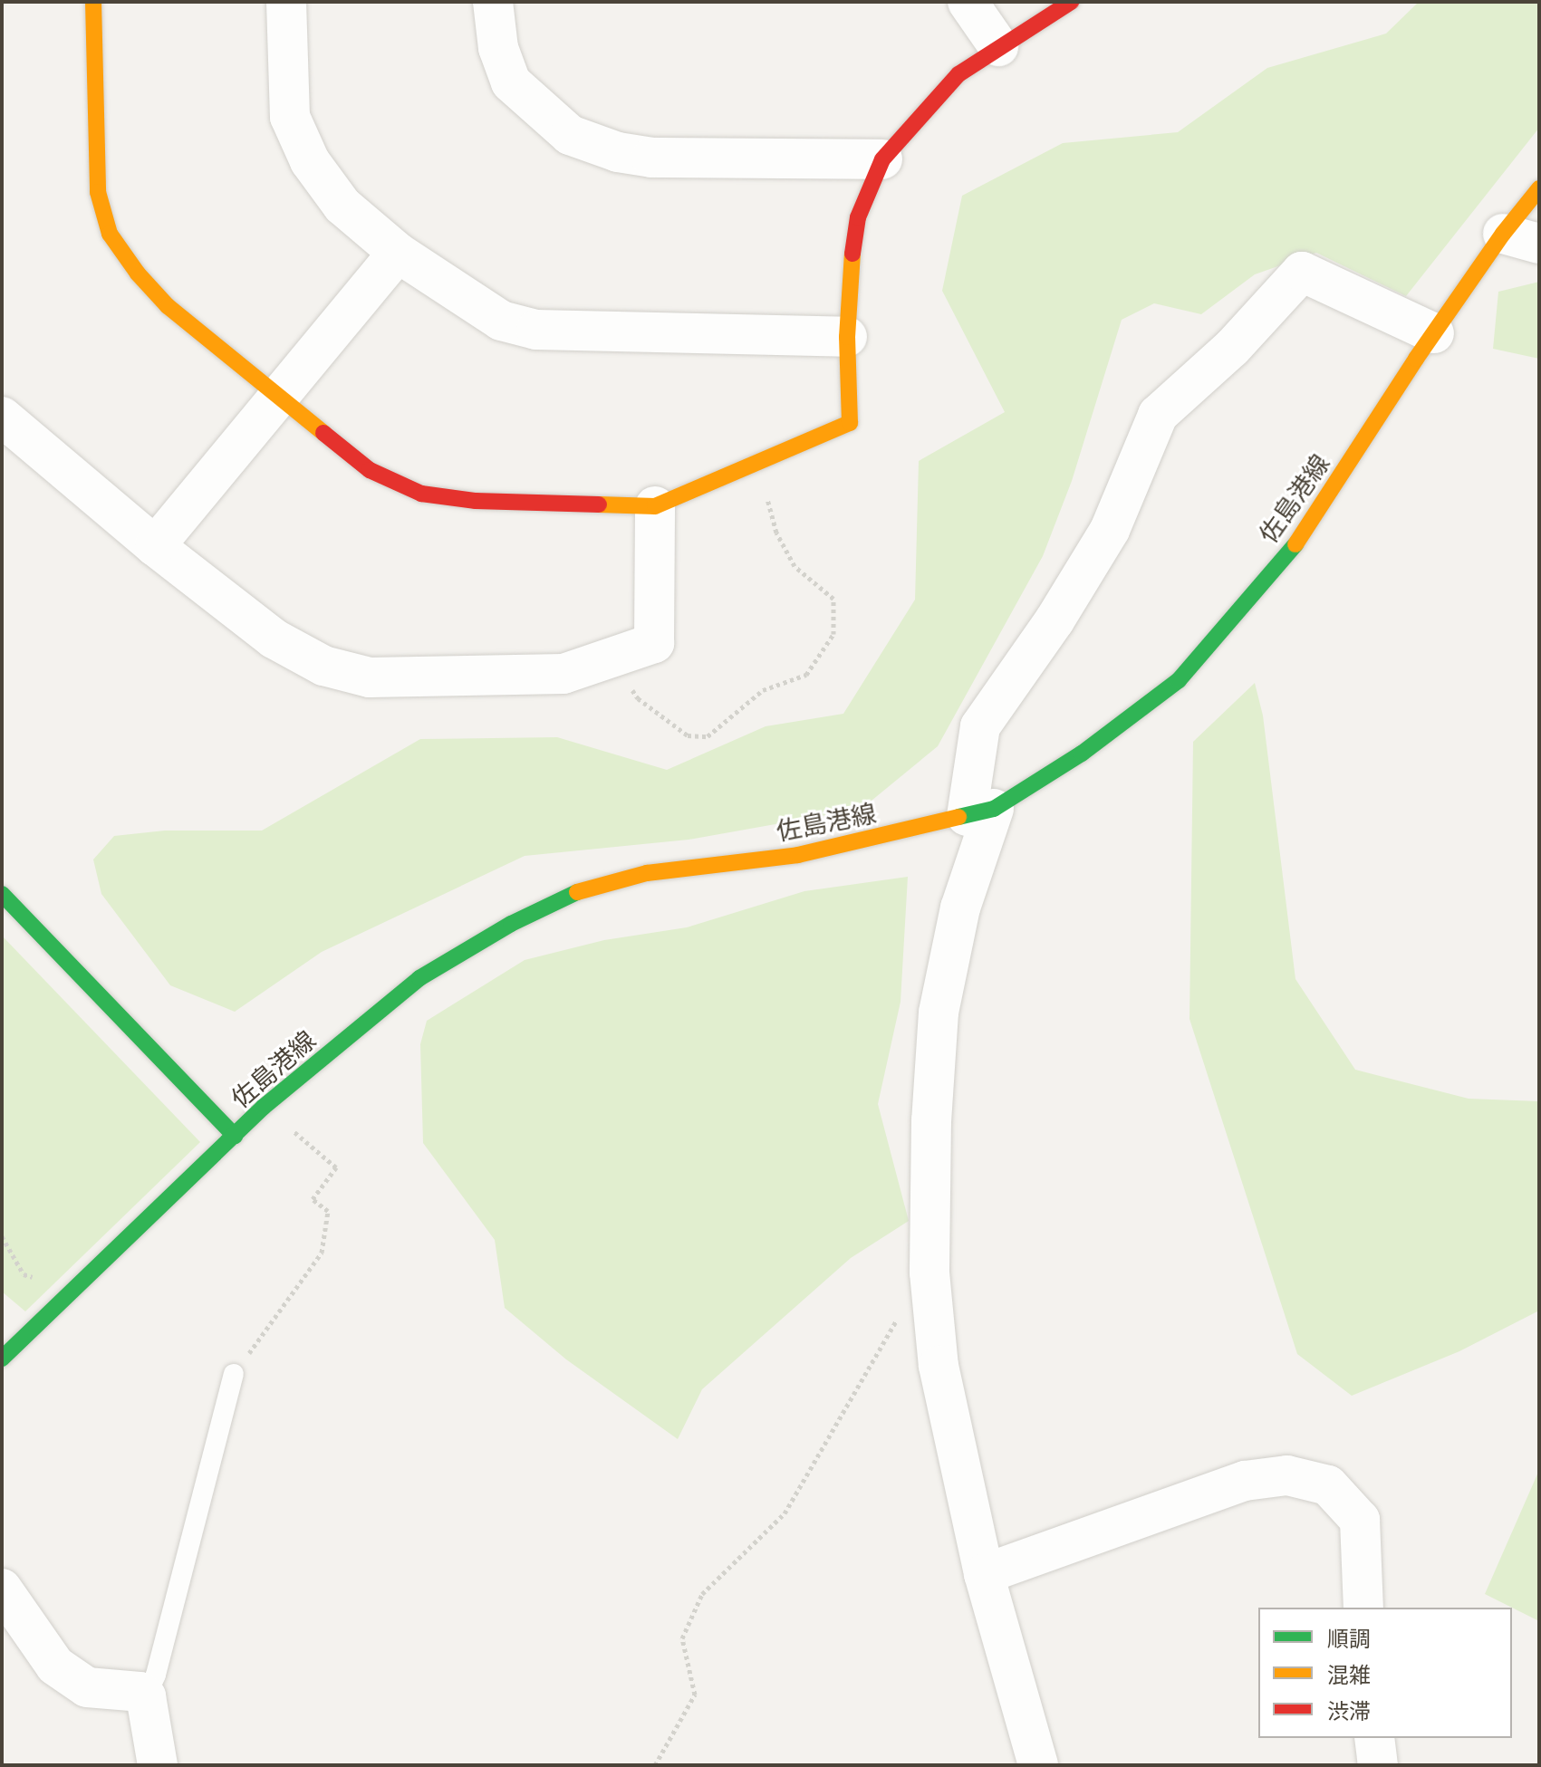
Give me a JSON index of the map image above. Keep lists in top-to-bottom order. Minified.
{"streets":{"main road":["佐島港線"]},"legend":["順調","混雑","渋滞"]}
